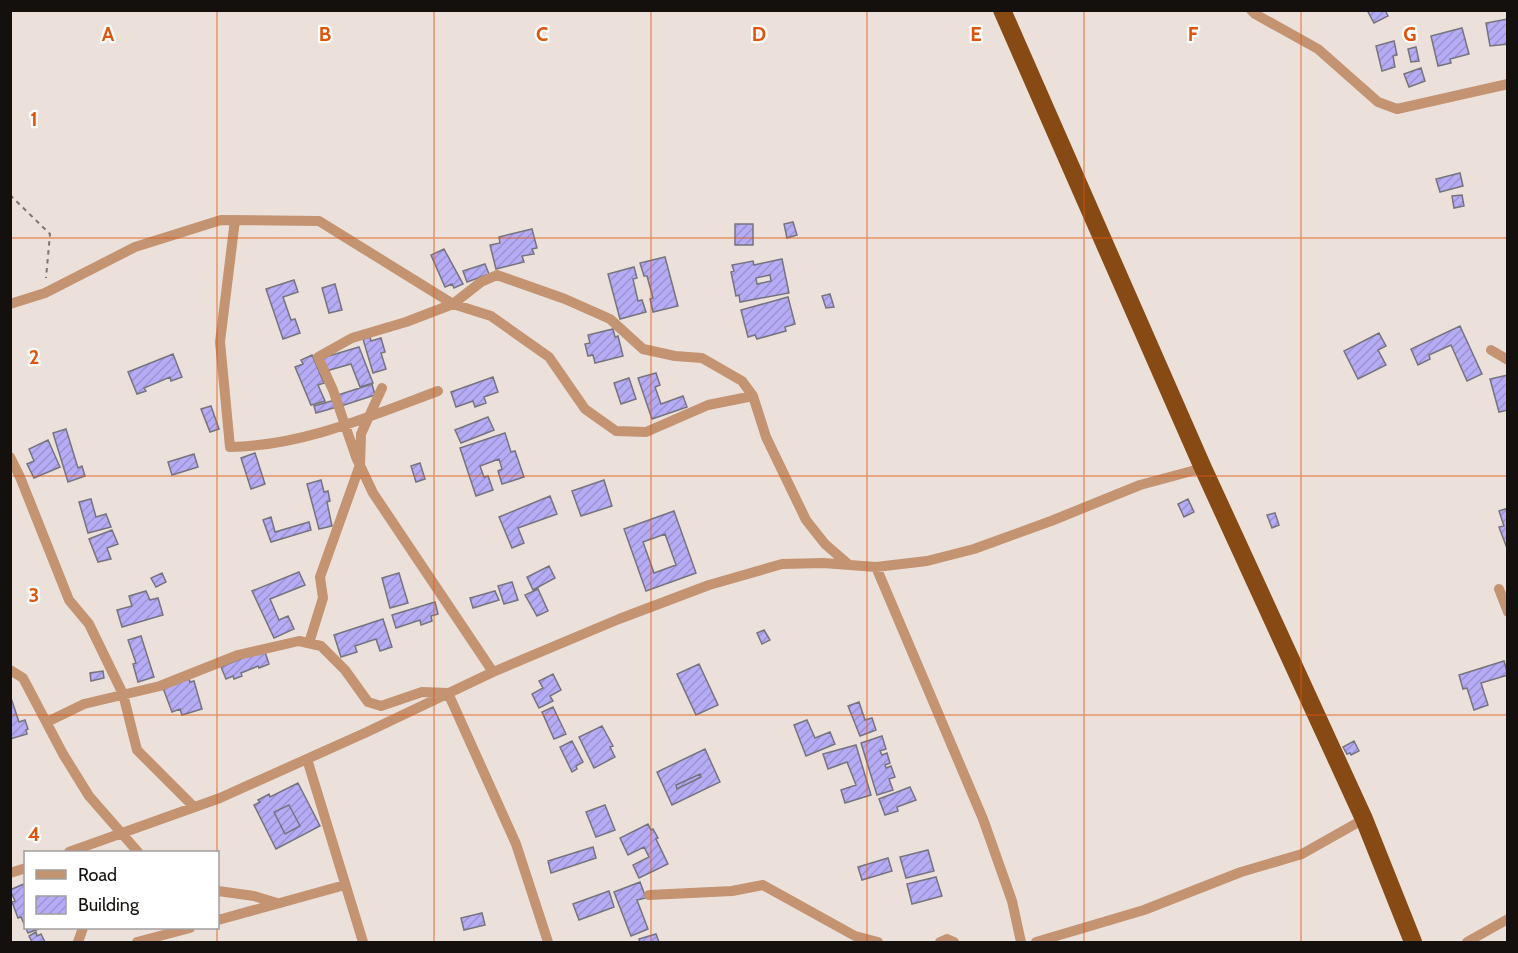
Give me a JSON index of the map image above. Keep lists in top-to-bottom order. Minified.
{"legend":["Road","Building"],"grid":{"columns":["A","B","C","D","E","F","G"],"rows":["1","2","3","4"]}}
